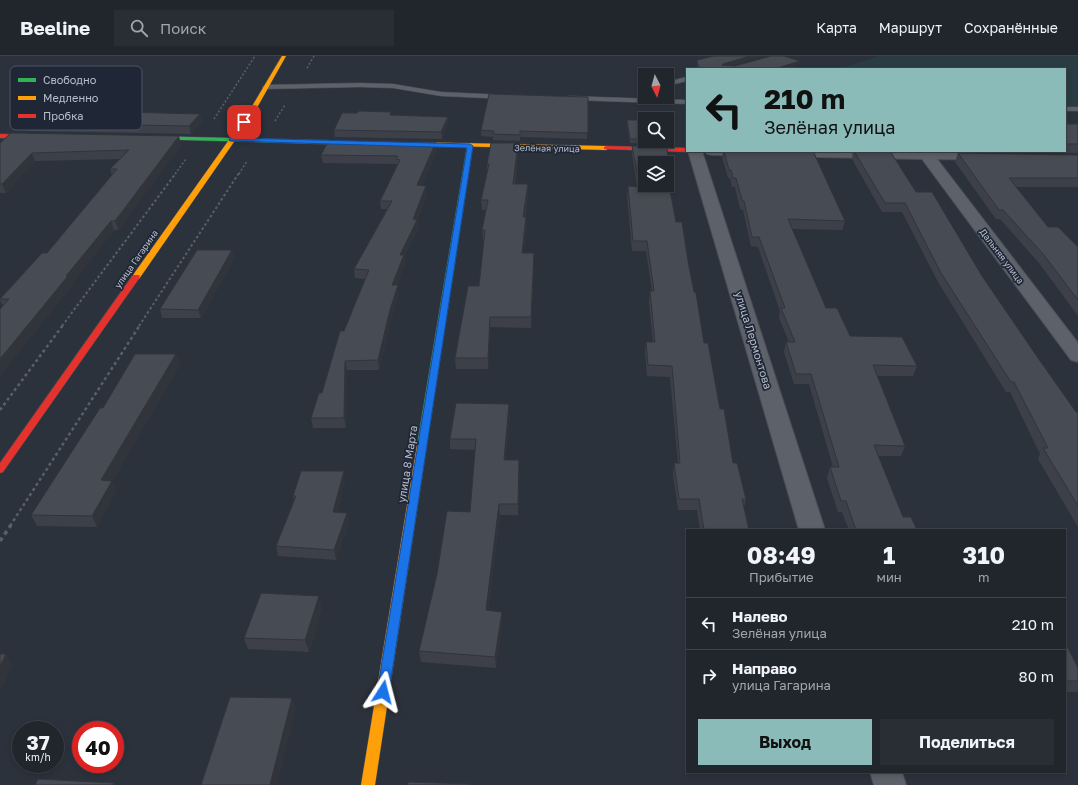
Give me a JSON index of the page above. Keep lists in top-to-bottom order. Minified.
{"streets":{"street":["Зелёная улица","Дальняя улица","улица Гагарина","улица Лермонтова","улица 8 Марта"]},"crossings":[["Зелёная улица","улица 8 Марта"]],"legend":["Свободно","Медленно","Пробка"],"north":"bottom","page":{"header":"Beeline","search":"Поиск","nav":["Карта","Маршрут","Сохранённые"],"turn":["210 m","Зелёная улица"],"eta":["08:49","Прибытие","1","мин","310","m"],"list":[{"name":"Налево","note":"Зелёная улица","value":"210 m"},{"name":"Направо","note":"улица Гагарина","value":"80 m"}],"buttons":["Выход","Поделиться"],"speed":"37 km/h","limit":"40"}}
